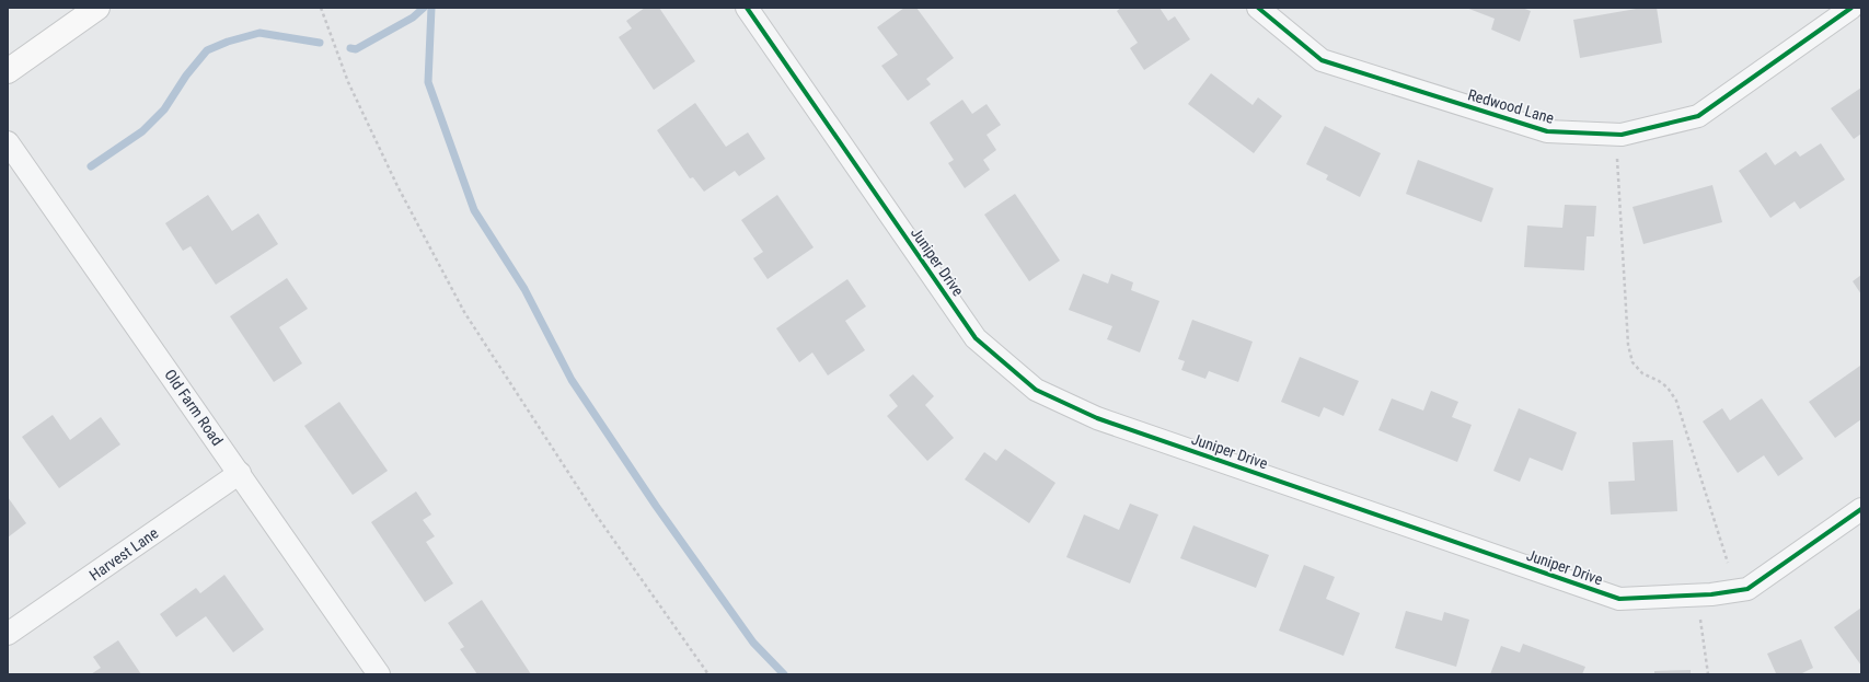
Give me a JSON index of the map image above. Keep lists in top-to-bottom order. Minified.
{"streets":{"street":["Redwood Lane","Juniper Drive","Old Farm Road","Harvest Lane"]},"crossings":[["Old Farm Road","Harvest Lane"]]}
